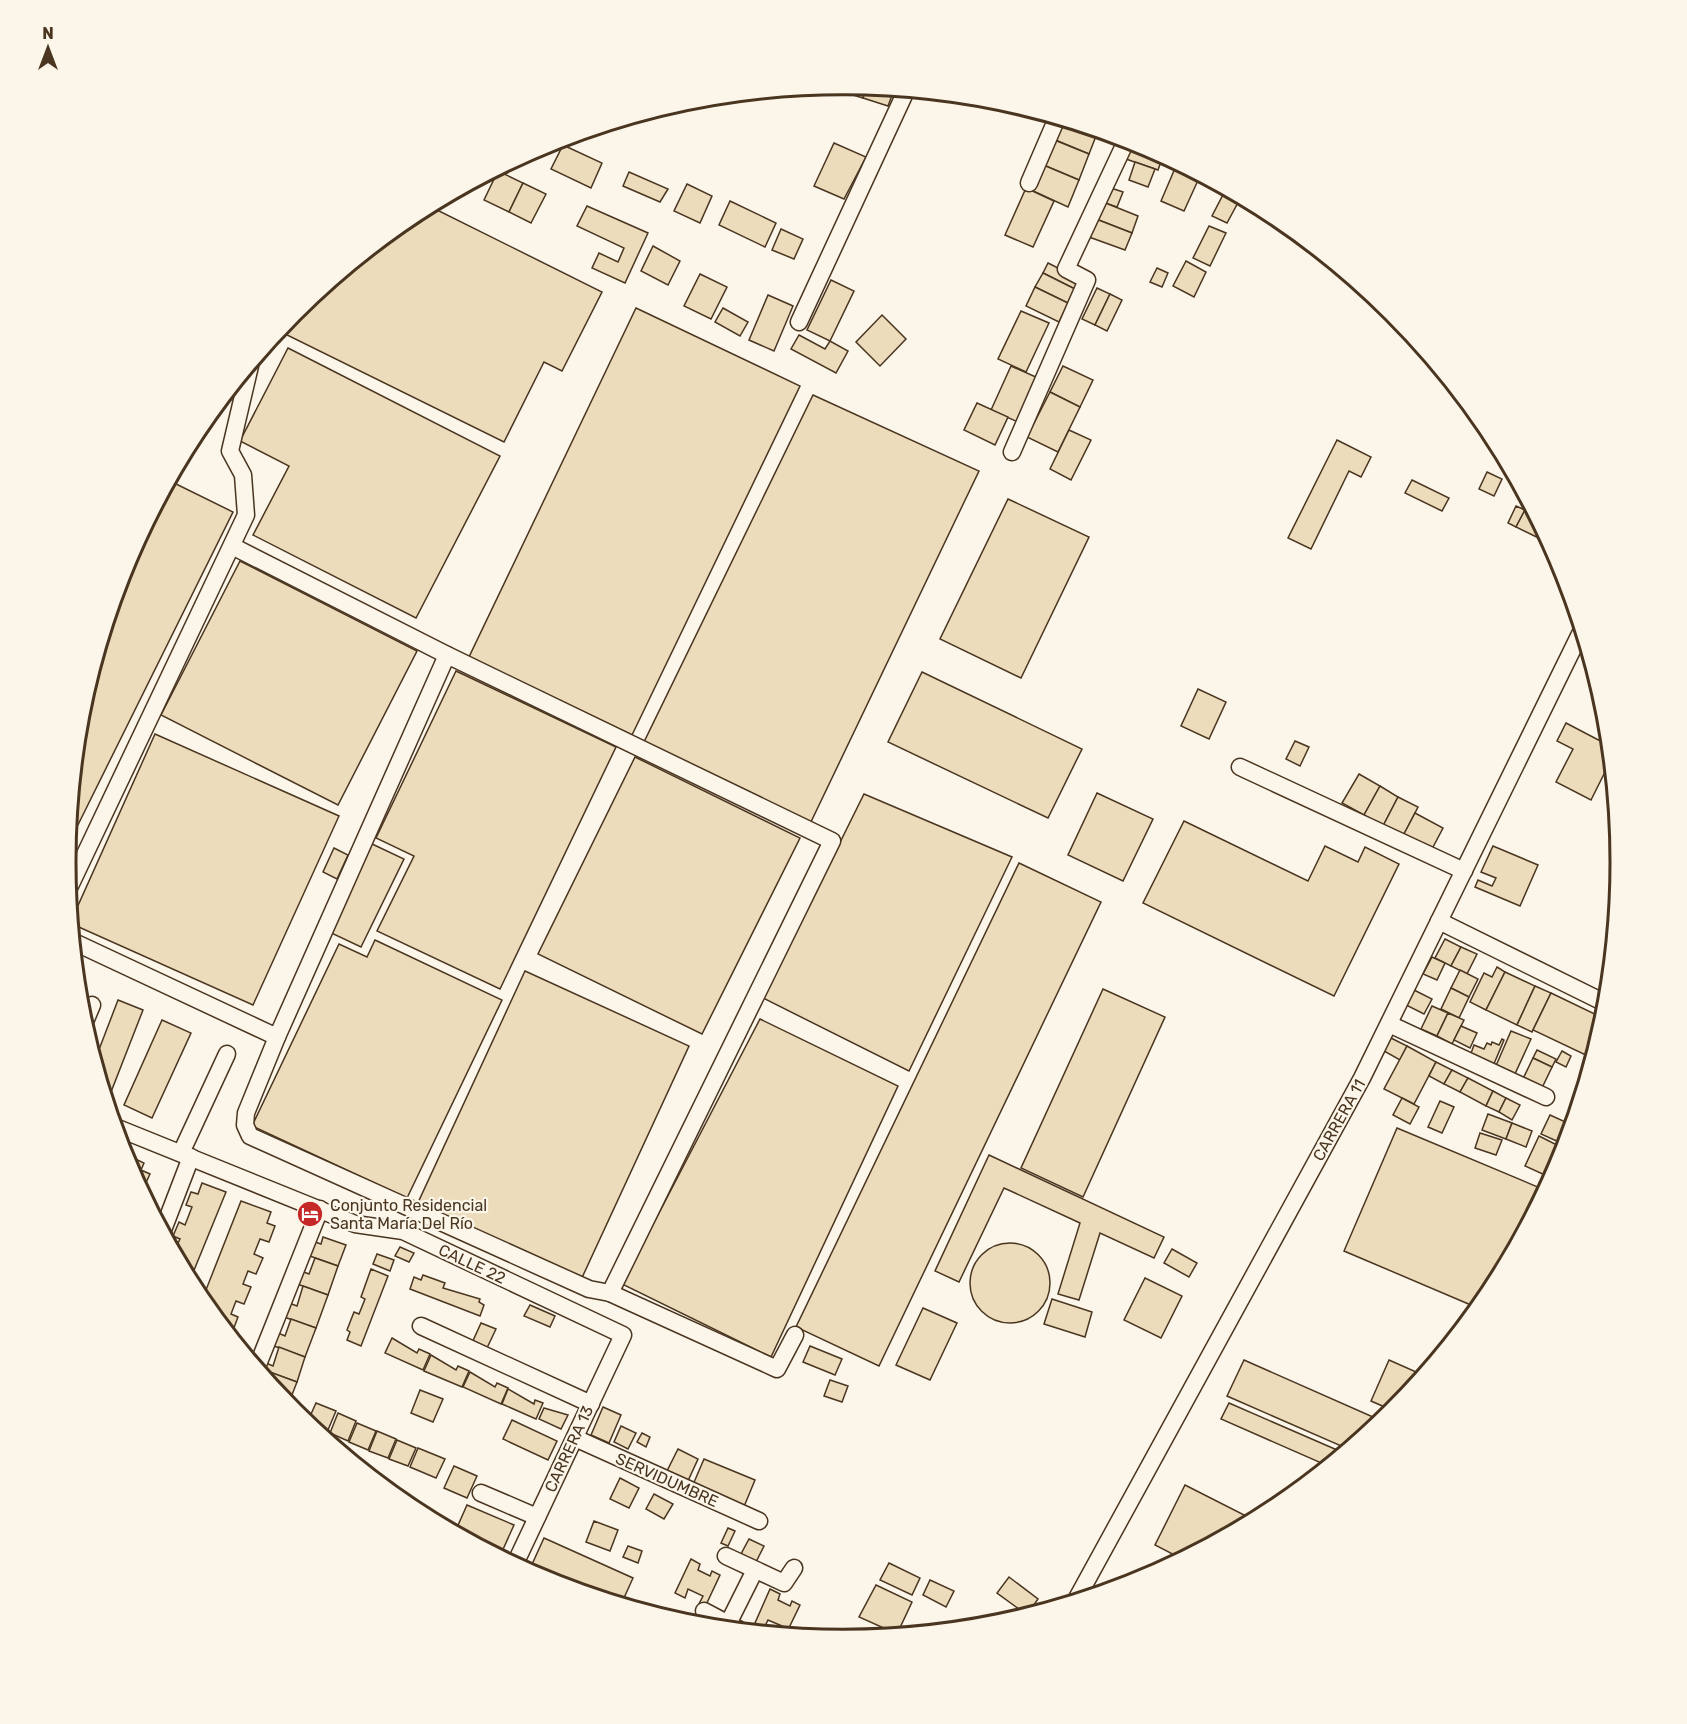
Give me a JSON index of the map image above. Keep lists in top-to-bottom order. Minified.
{"streets":{"street":["CARRERA 11","CALLE 22","CARRERA 13","SERVIDUMBRE"]},"crossings":[["CALLE 22","CARRERA 13"],["CARRERA 13","SERVIDUMBRE"]],"places":{"hotel":["Conjunto Residencial Santa María Del Río"]},"north":"top"}
